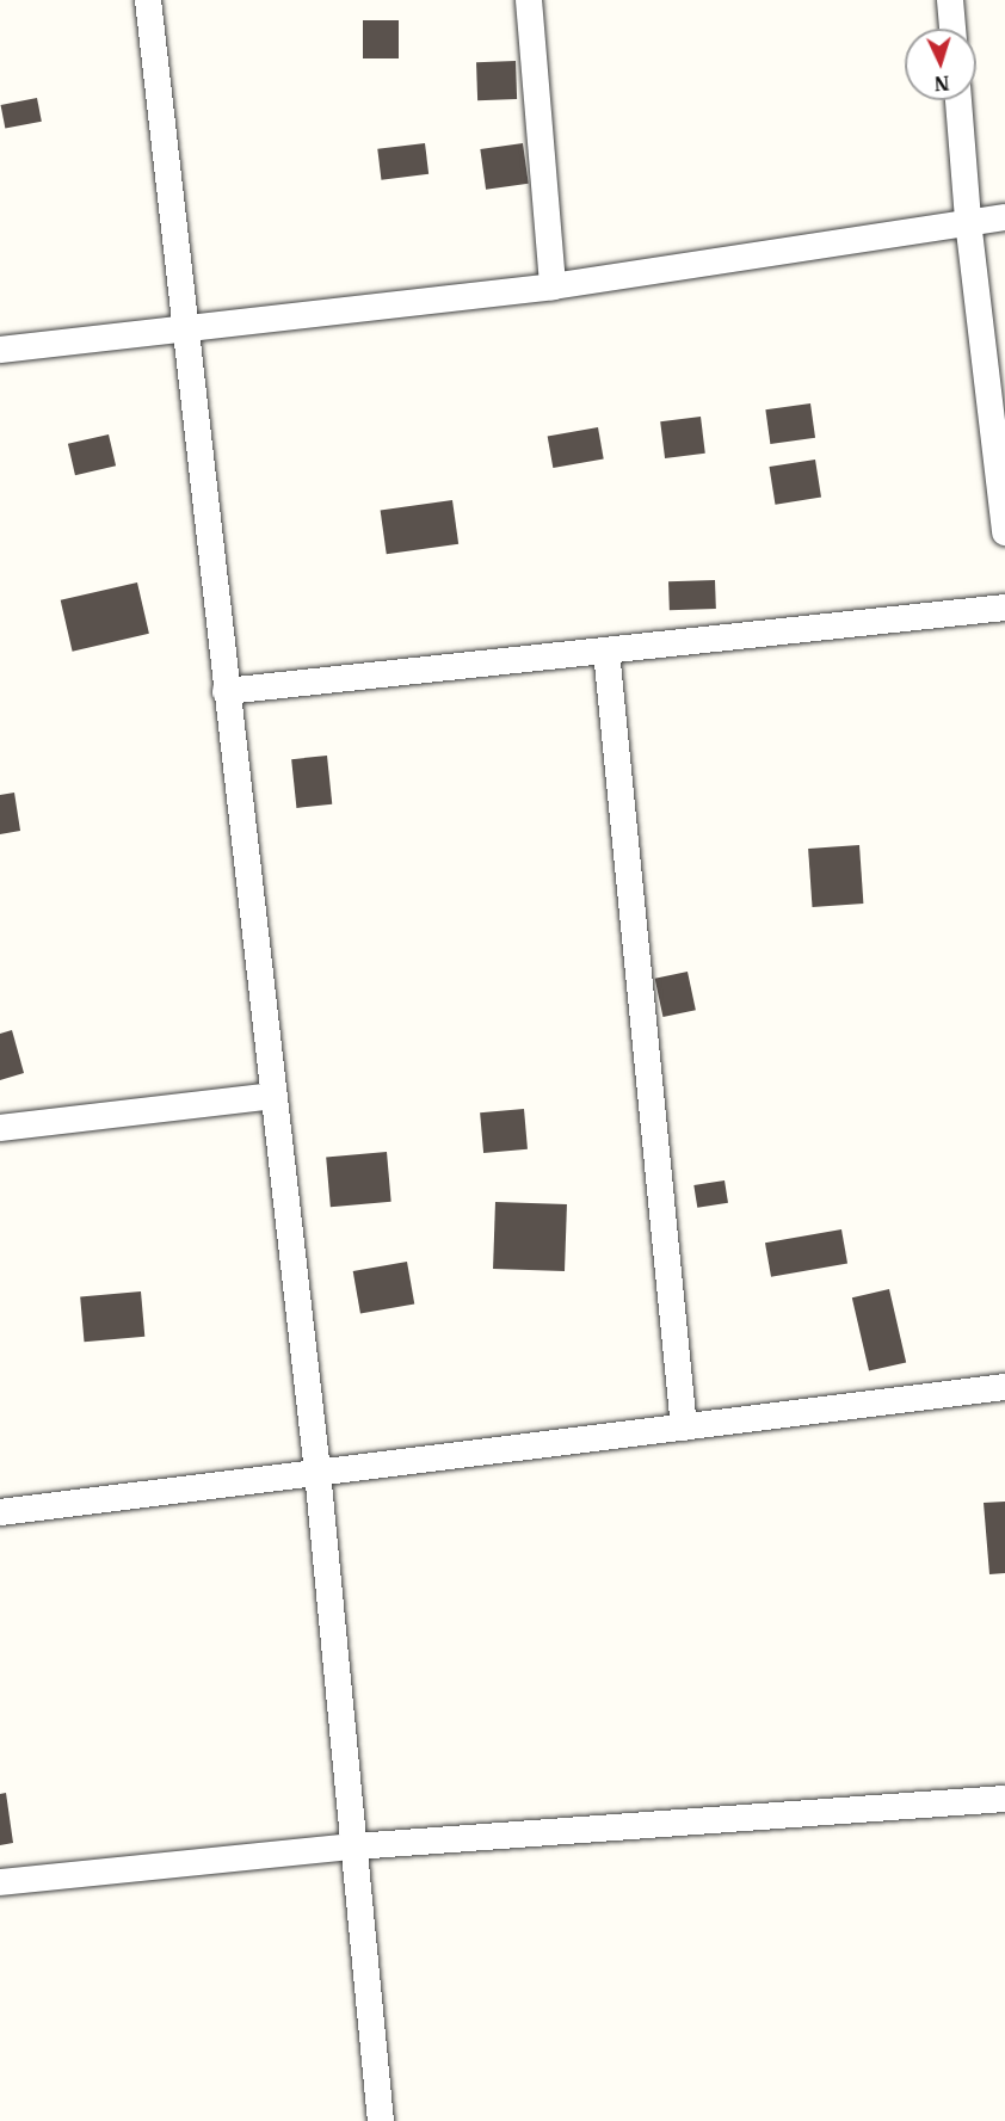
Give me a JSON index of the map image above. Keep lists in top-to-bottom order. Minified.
{"north":"bottom"}
